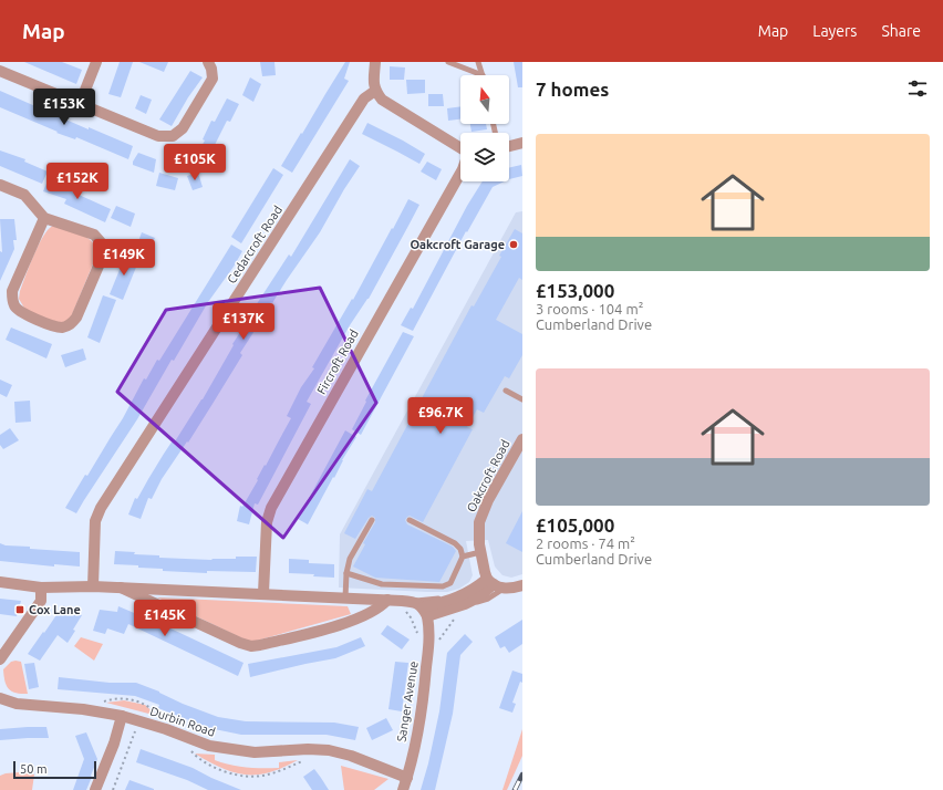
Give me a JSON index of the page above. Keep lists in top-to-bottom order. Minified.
{"streets":{"street":["Cedarcroft Road","Fircroft Road","Oakcroft Road","Sanger Avenue","Durbin Road"]},"crossings":[["Sanger Avenue","Durbin Road"]],"places":{"other":["Oakcroft Garage"],"transit":["Cox Lane"]},"scale_bar":"50 m","north":"top","page":{"header":"Map","nav":["Map","Layers","Share"],"heading":"7 homes","price":["£153K","£105K","£152K","£149K","£137K","£96.7K","£145K"],"list":[{"name":"£153,000","note":"3 rooms · 104 m² · Cumberland Drive"},{"name":"£105,000","note":"2 rooms · 74 m² · Cumberland Drive"}],"scale":"50 m"}}
